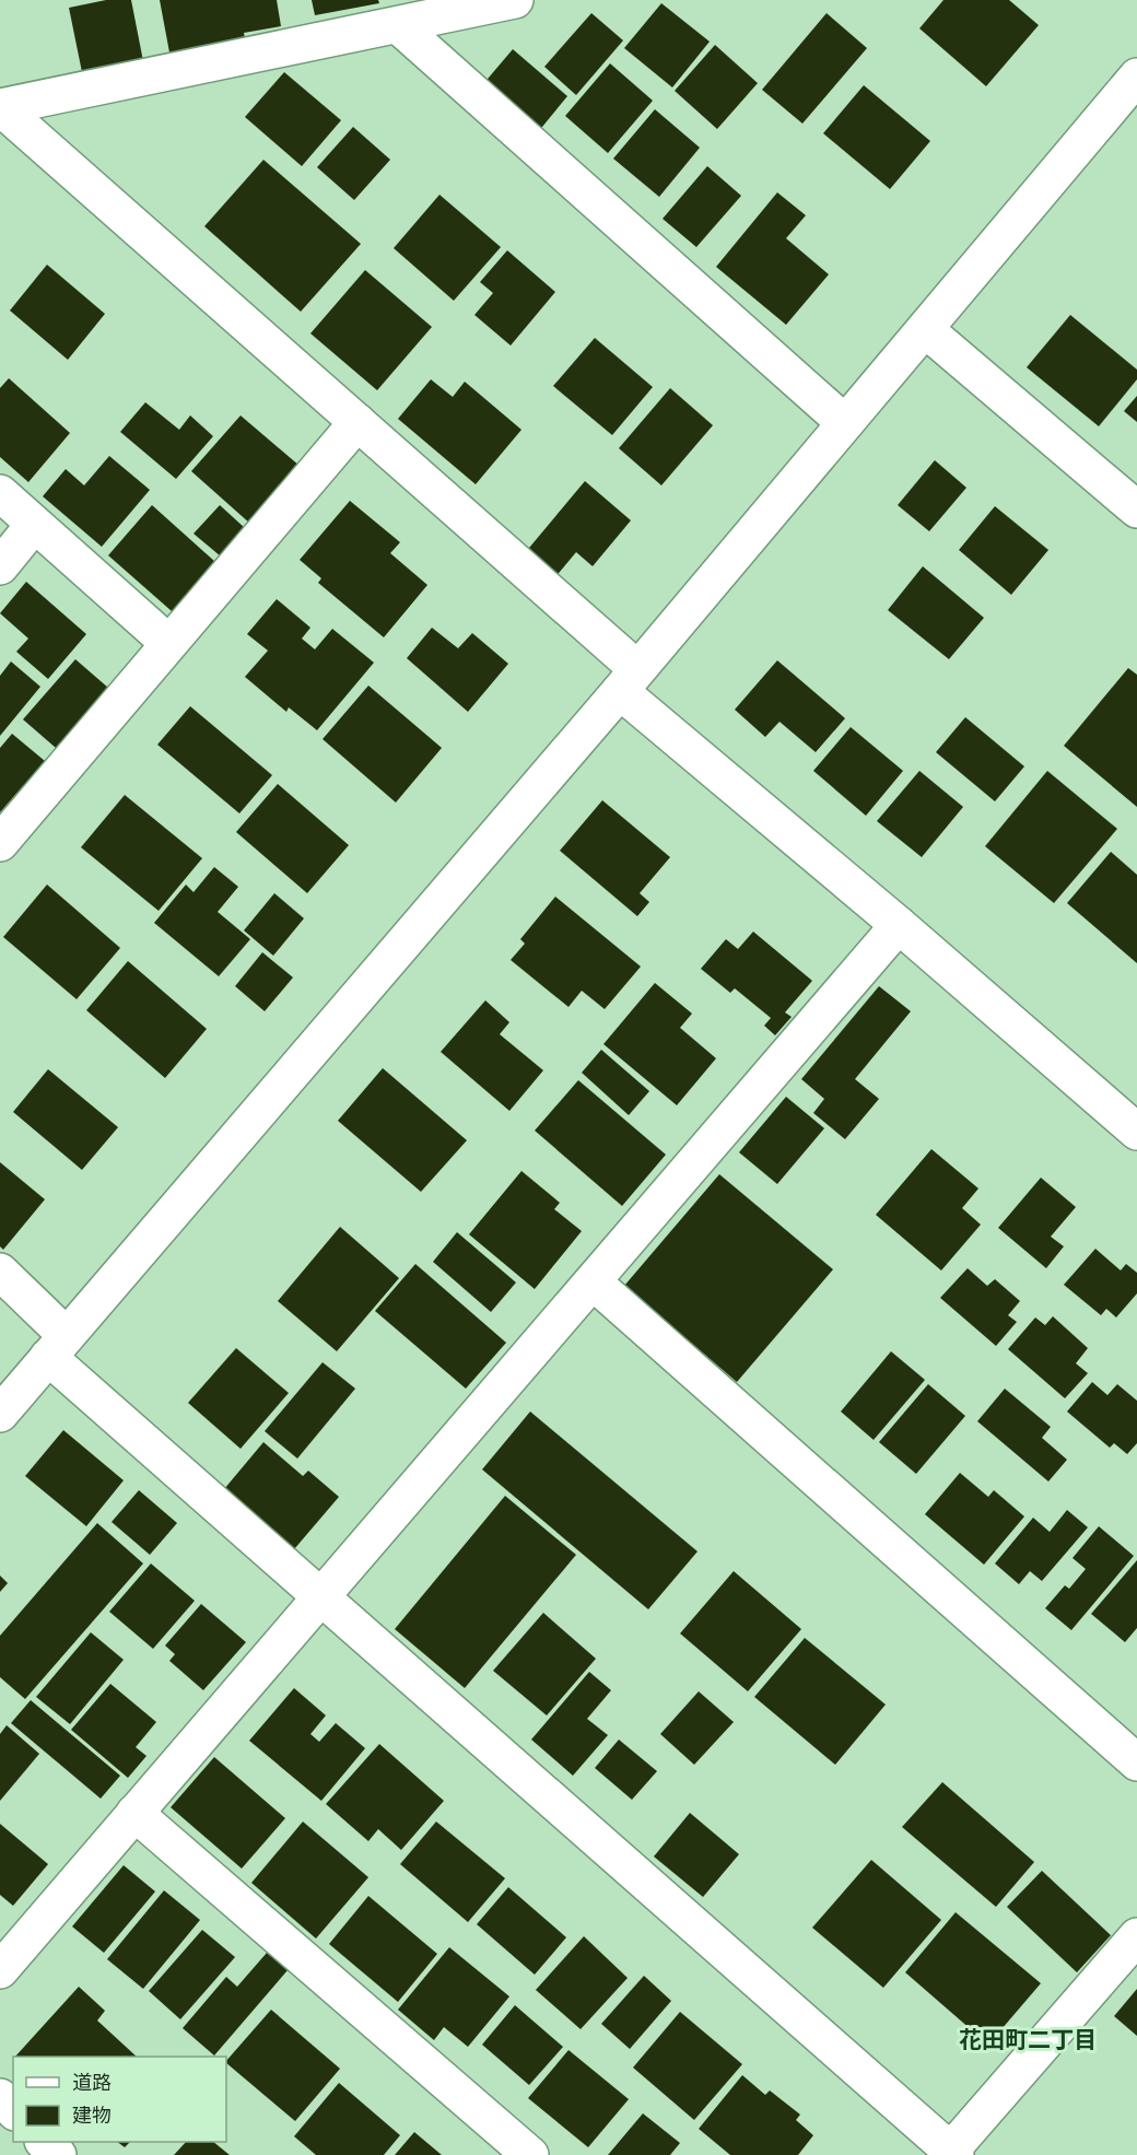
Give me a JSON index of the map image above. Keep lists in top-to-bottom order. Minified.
{"districts":["花田町二丁目"],"legend":["道路","建物"]}
